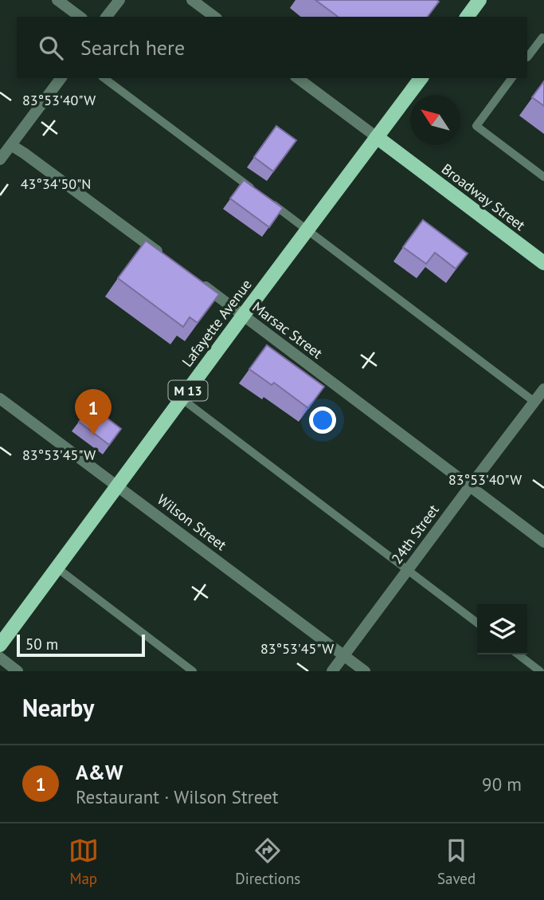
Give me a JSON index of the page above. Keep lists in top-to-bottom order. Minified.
{"streets":{"main road":["Broadway Street","Lafayette Avenue","M 13"],"street":["Marsac Street","Wilson Street","24th Street"]},"crossings":[["Broadway Street","Lafayette Avenue"],["Lafayette Avenue","Marsac Street"],["Lafayette Avenue","Wilson Street"],["Marsac Street","24th Street"],["Wilson Street","24th Street"]],"scale_bar":"50 m","north":"top left","page":{"search":"Search here","pins":"1","scale":"50 m","heading":"Nearby","list":[{"mark":"1","name":"A&W","note":"Restaurant · Wilson Street","value":"90 m"}],"nav":["Map","Directions","Saved"]},"coordinates":["83°53'40\"W","43°34'50\"N","83°53'45\"W"]}
